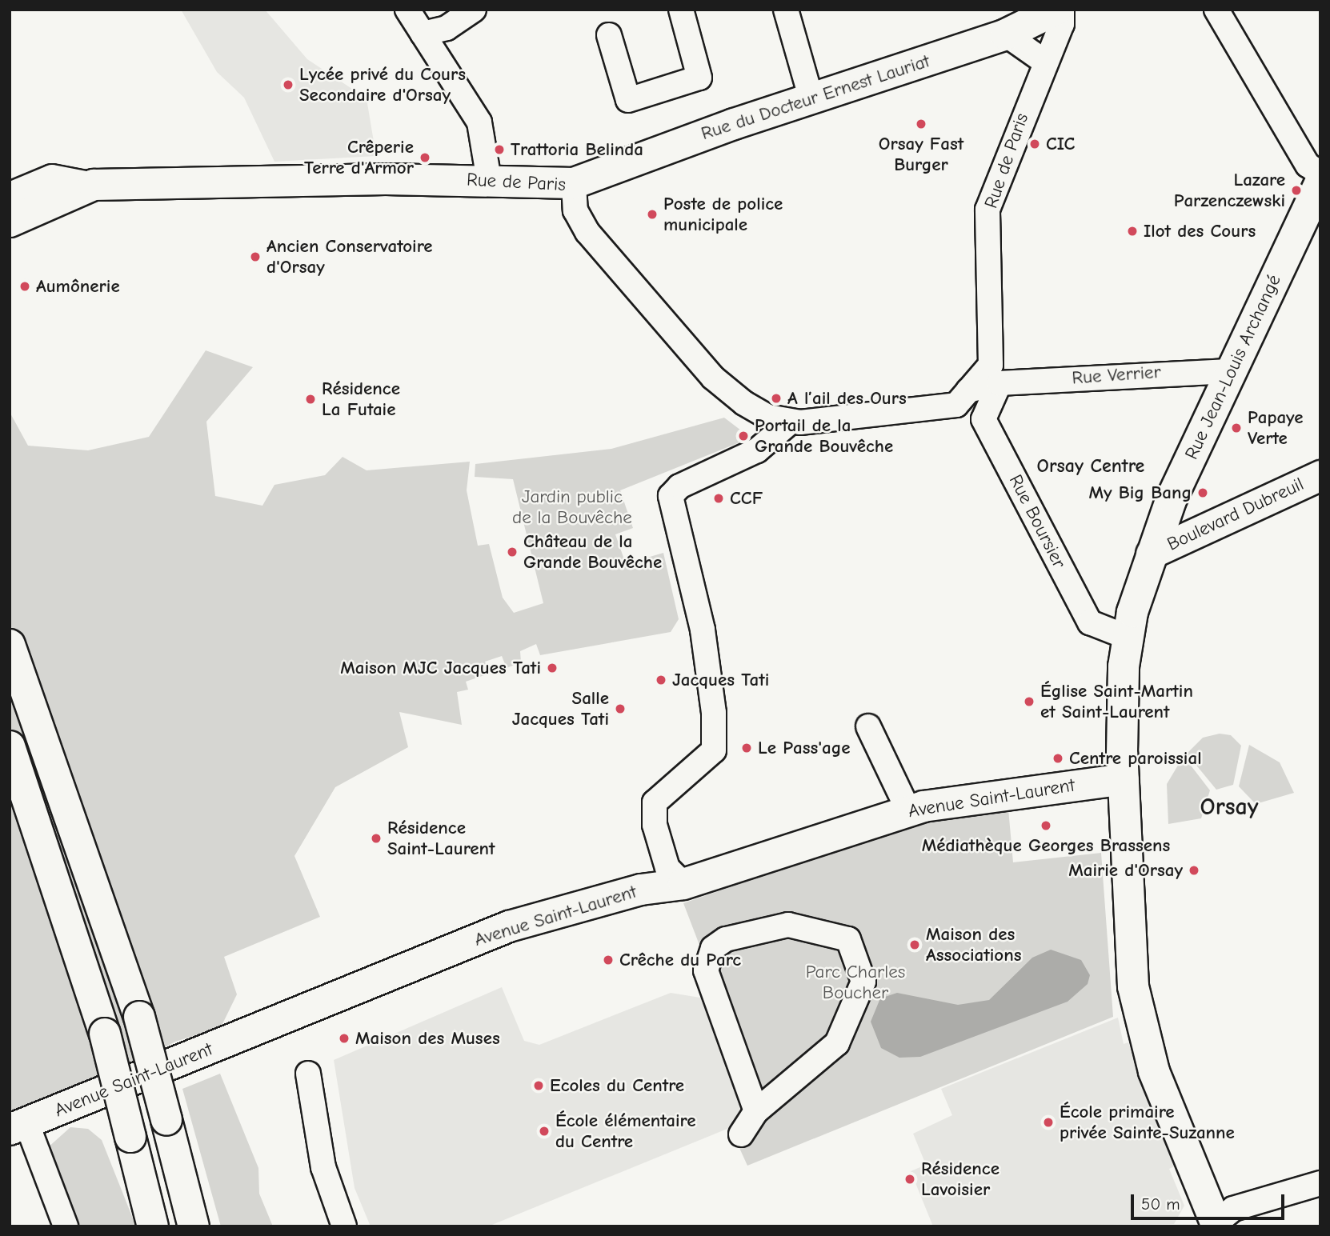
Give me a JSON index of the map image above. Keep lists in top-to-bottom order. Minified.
{"streets":{"main road":["Rue du Docteur Ernest Lauriat","Rue de Paris","Rue Jean-Louis Archangé","Avenue Saint-Laurent"],"street":["Rue Verrier","Boulevard Dubreuil","Rue Boursier"]},"crossings":[["Rue du Docteur Ernest Lauriat","Rue de Paris"],["Rue de Paris","Rue Verrier"],["Rue Jean-Louis Archangé","Rue Verrier"],["Rue Jean-Louis Archangé","Boulevard Dubreuil"],["Rue Jean-Louis Archangé","Rue Boursier"],["Rue Jean-Louis Archangé","Avenue Saint-Laurent"]],"districts":["Orsay Centre","Orsay"],"parks":["Jardin public de la Bouvêche","Parc Charles Boucher"],"places":["Lycée privé du Cours Secondaire d'Orsay","Orsay Fast Burger","CIC","Trattoria Belinda","Crêperie Terre d'Armor","Lazare Parzenczewski","Poste de police municipale","Ilot des Cours","Ancien Conservatoire d'Orsay","Aumônerie","A l’ail des Ours","Résidence La Futaie","Papaye Verte","Portail de la Grande Bouvêche","My Big Bang","CCF","Château de la Grande Bouvêche","Maison MJC Jacques Tati","Jacques Tati","Église Saint-Martin et Saint-Laurent","Salle Jacques Tati","Le Pass'age","Centre paroissial","Médiathèque Georges Brassens","Résidence Saint-Laurent","Mairie d'Orsay","Maison des Associations","Crêche du Parc","Maison des Muses","Ecoles du Centre","École primaire privée Sainte-Suzanne","École élémentaire du Centre","Résidence Lavoisier"],"scale_bar":"50 m"}
